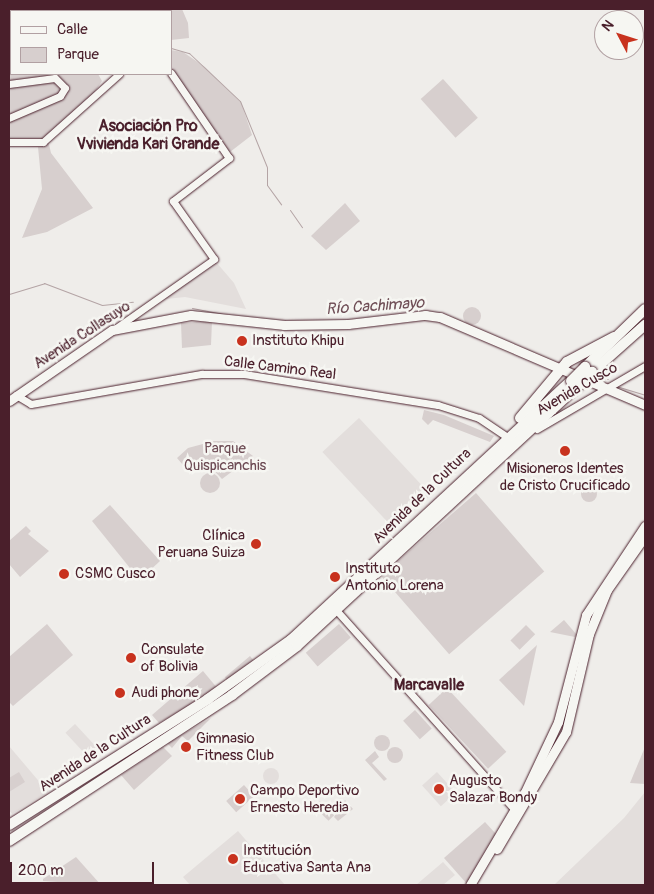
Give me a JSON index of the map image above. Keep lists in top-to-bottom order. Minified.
{"streets":{"highway":["Avenida de la Cultura"],"main road":["Avenida Collasuyo"],"street":["Calle Camino Real","Avenida Cusco"]},"crossings":[["Avenida Collasuyo","Calle Camino Real"],["Calle Camino Real","Avenida de la Cultura"],["Avenida Cusco","Avenida de la Cultura"]],"districts":["Asociación Pro Vvivienda Kari Grande","Marcavalle"],"water":["Río Cachimayo"],"parks":["Parque Quispicanchis"],"places":["Instituto Khipu","Misioneros Identes de Cristo Crucificado","Clínica Peruana Suiza","CSMC Cusco","Instituto Antonio Lorena","Consulate of Bolivia","Audi phone","Gimnasio Fitness Club","Augusto Salazar Bondy","Campo Deportivo Ernesto Heredia","Institución Educativa Santa Ana"],"legend":["Calle","Parque"],"scale_bar":"200 m","north":"top left"}
